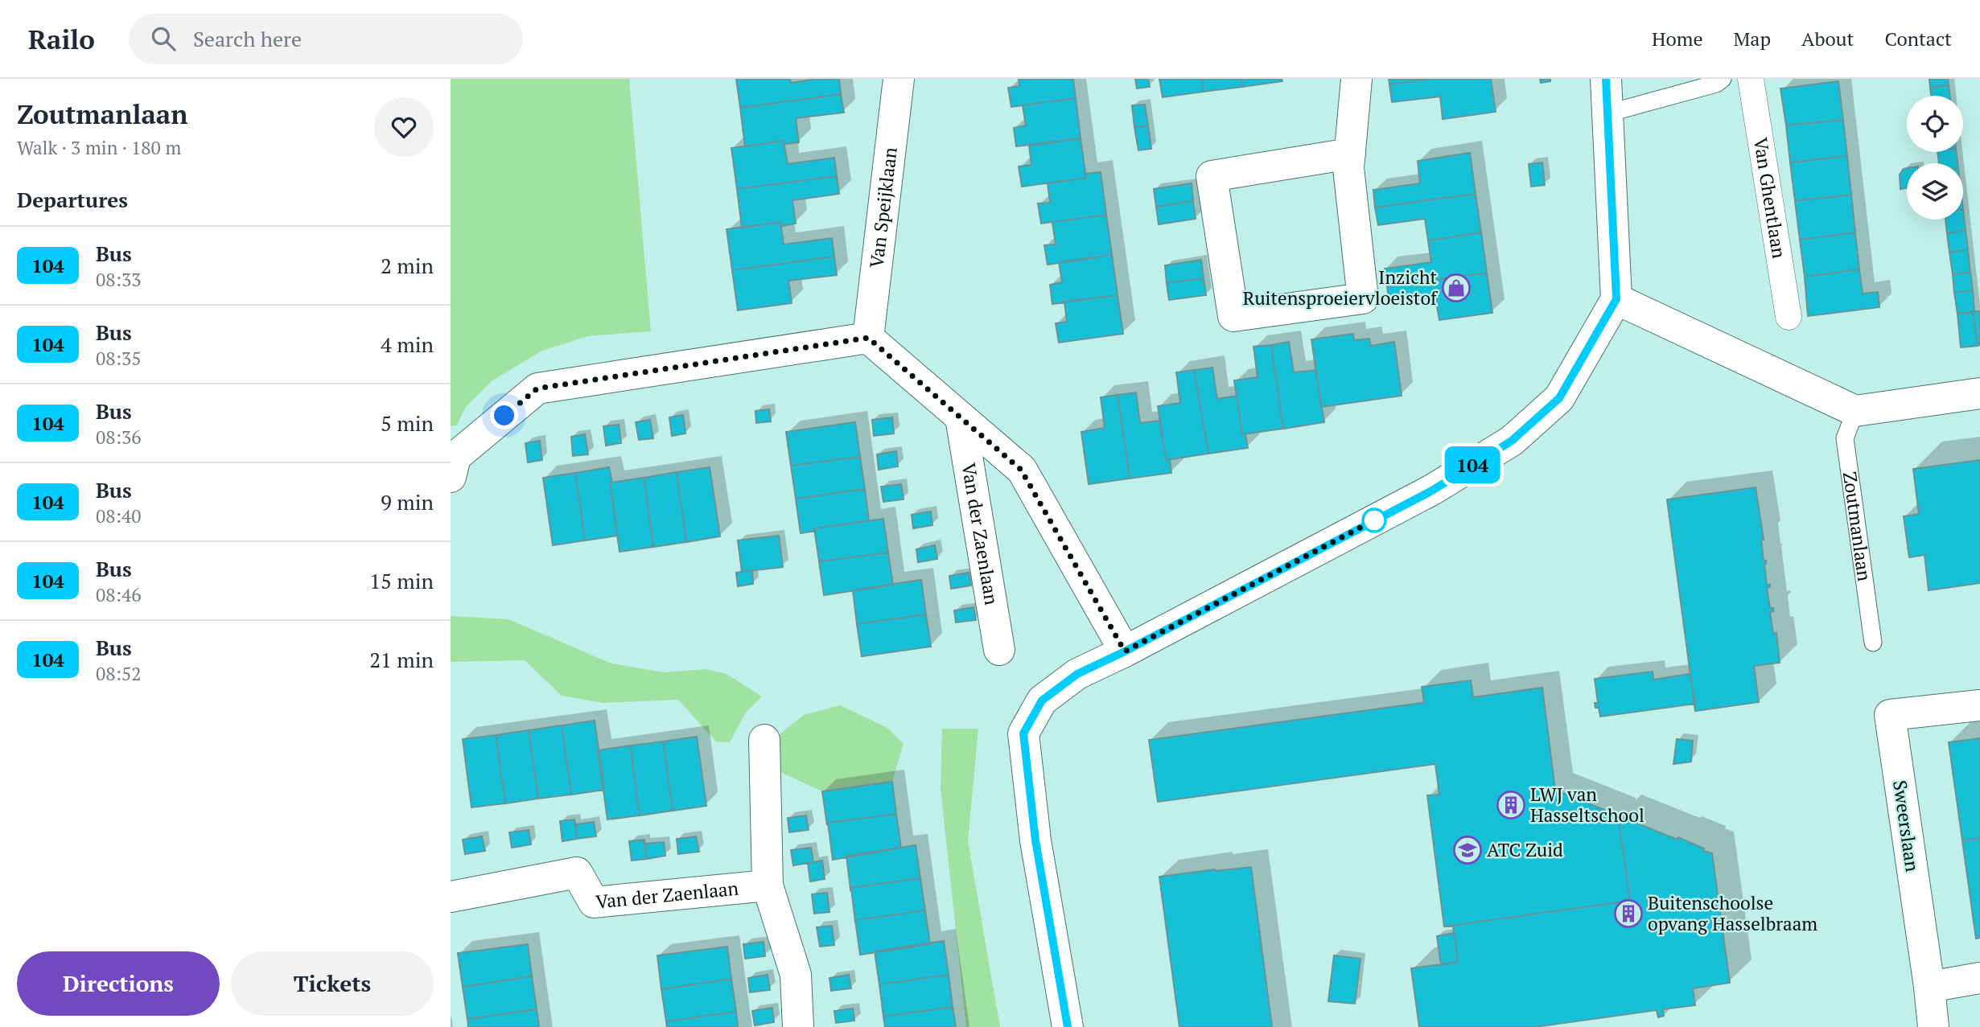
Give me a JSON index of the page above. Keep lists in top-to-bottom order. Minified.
{"streets":{"street":["Van Ghentlaan","Van Speijklaan","Van der Zaenlaan","Sweerslaan"],"lane":["Zoutmanlaan"]},"crossings":[["Van Speijklaan","Van der Zaenlaan"]],"places":{"shop":["Inzicht Ruitensproeiervloeistof"],"building":["LWJ van Hasseltschool","Buitenschoolse opvang Hasselbraam"],"school or university":["ATC Zuid"]},"lines":["bus line 104"],"page":{"header":"Railo","search":"Search here","nav":["Home","Map","About","Contact"],"heading":[["Zoutmanlaan","Walk · 3 min · 180 m"],"Departures"],"on_map":"104","list":[{"mark":"104","name":"Bus","note":"08:33","value":"2 min"},{"mark":"104","name":"Bus","note":"08:35","value":"4 min"},{"mark":"104","name":"Bus","note":"08:36","value":"5 min"},{"mark":"104","name":"Bus","note":"08:40","value":"9 min"},{"mark":"104","name":"Bus","note":"08:46","value":"15 min"},{"mark":"104","name":"Bus","note":"08:52","value":"21 min"}],"buttons":["Directions","Tickets"]}}
